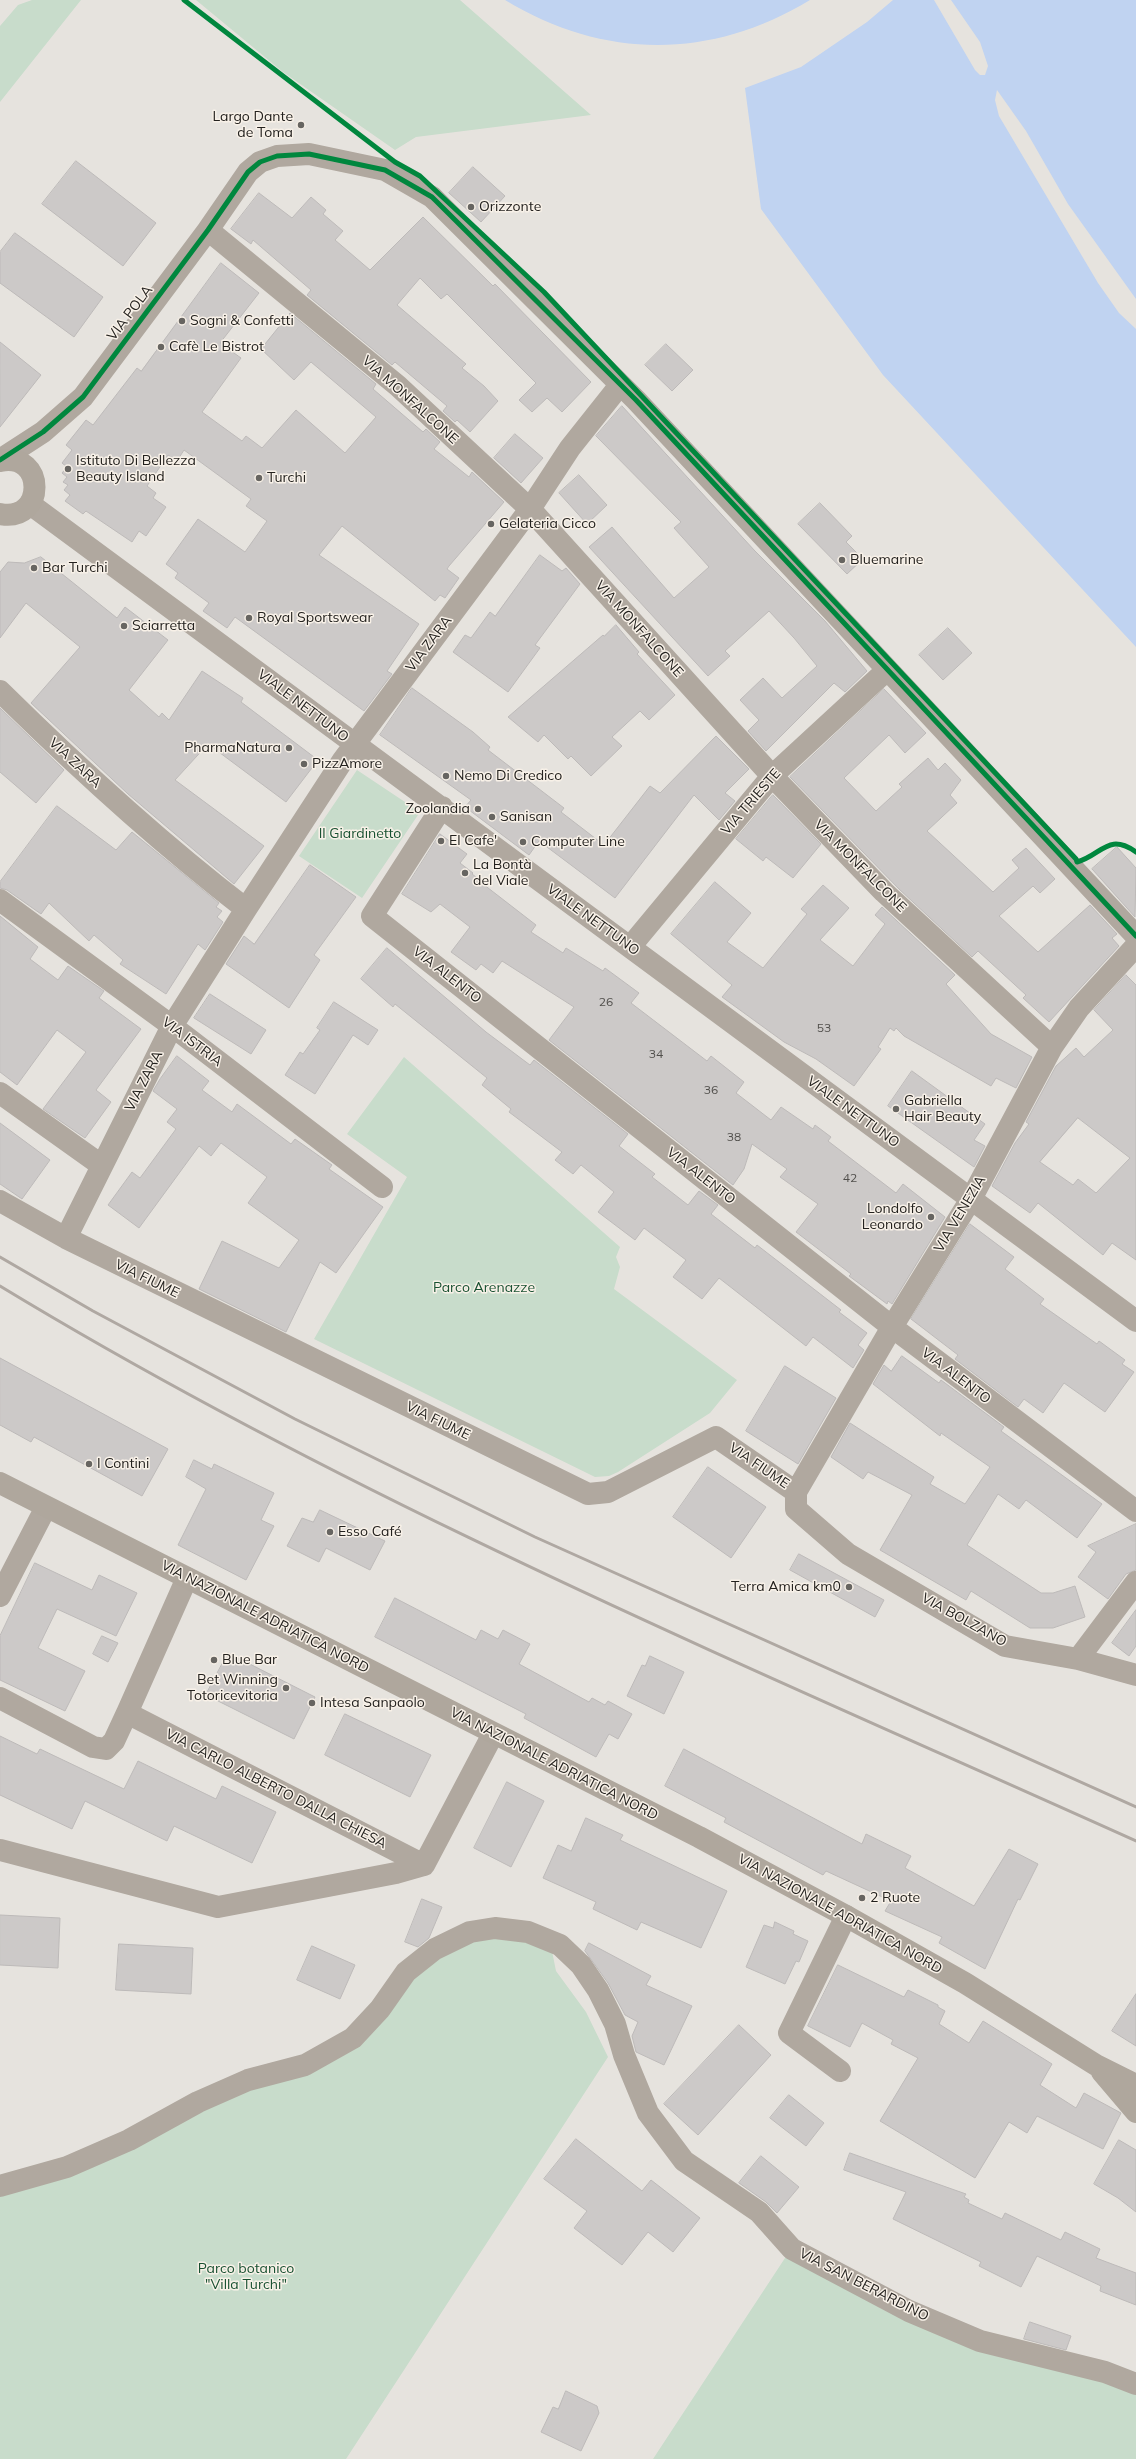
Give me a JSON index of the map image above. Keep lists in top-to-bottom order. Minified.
{"streets":{"main road":["VIA NAZIONALE ADRIATICA NORD"],"street":["VIA POLA","VIA MONFALCONE","VIA ZARA","VIALE NETTUNO","VIA TRIESTE","VIA ALENTO","VIA ISTRIA","VIA VENEZIA","VIA FIUME","VIA BOLZANO","VIA CARLO ALBERTO DALLA CHIESA","VIA SAN BERARDINO"]},"crossings":[["VIA POLA","VIA MONFALCONE"],["VIA POLA","VIA ZARA"],["VIA MONFALCONE","VIA ZARA"],["VIA MONFALCONE","VIA TRIESTE"],["VIA MONFALCONE","VIA VENEZIA"],["VIA ZARA","VIALE NETTUNO"],["VIA ZARA","VIA ISTRIA"],["VIA ZARA","VIA FIUME"],["VIALE NETTUNO","VIA TRIESTE"],["VIALE NETTUNO","VIA ALENTO"],["VIALE NETTUNO","VIA VENEZIA"],["VIA ALENTO","VIA VENEZIA"],["VIA VENEZIA","VIA FIUME"],["VIA FIUME","VIA BOLZANO"]],"parks":["Il Giardinetto","Parco Arenazze","Parco botanico \"Villa Turchi\""],"places":["Largo Dante de Toma","Orizzonte","Sogni & Confetti","Cafè Le Bistrot","Istituto Di Bellezza Beauty Island","Turchi","Gelateria Cicco","Bluemarine","Bar Turchi","Royal Sportswear","Sciarretta","PharmaNatura","PizzAmore","Nemo Di Credico","Zoolandia","Sanisan","El Cafe'","Computer Line","La Bontà del Viale","Gabriella Hair Beauty","Londolfo Leonardo","I Contini","Esso Café","Terra Amica km0","Blue Bar","Bet Winning Totoricevitoria","Intesa Sanpaolo","2 Ruote"],"house_numbers":["26","53","34","36","38","42"]}
